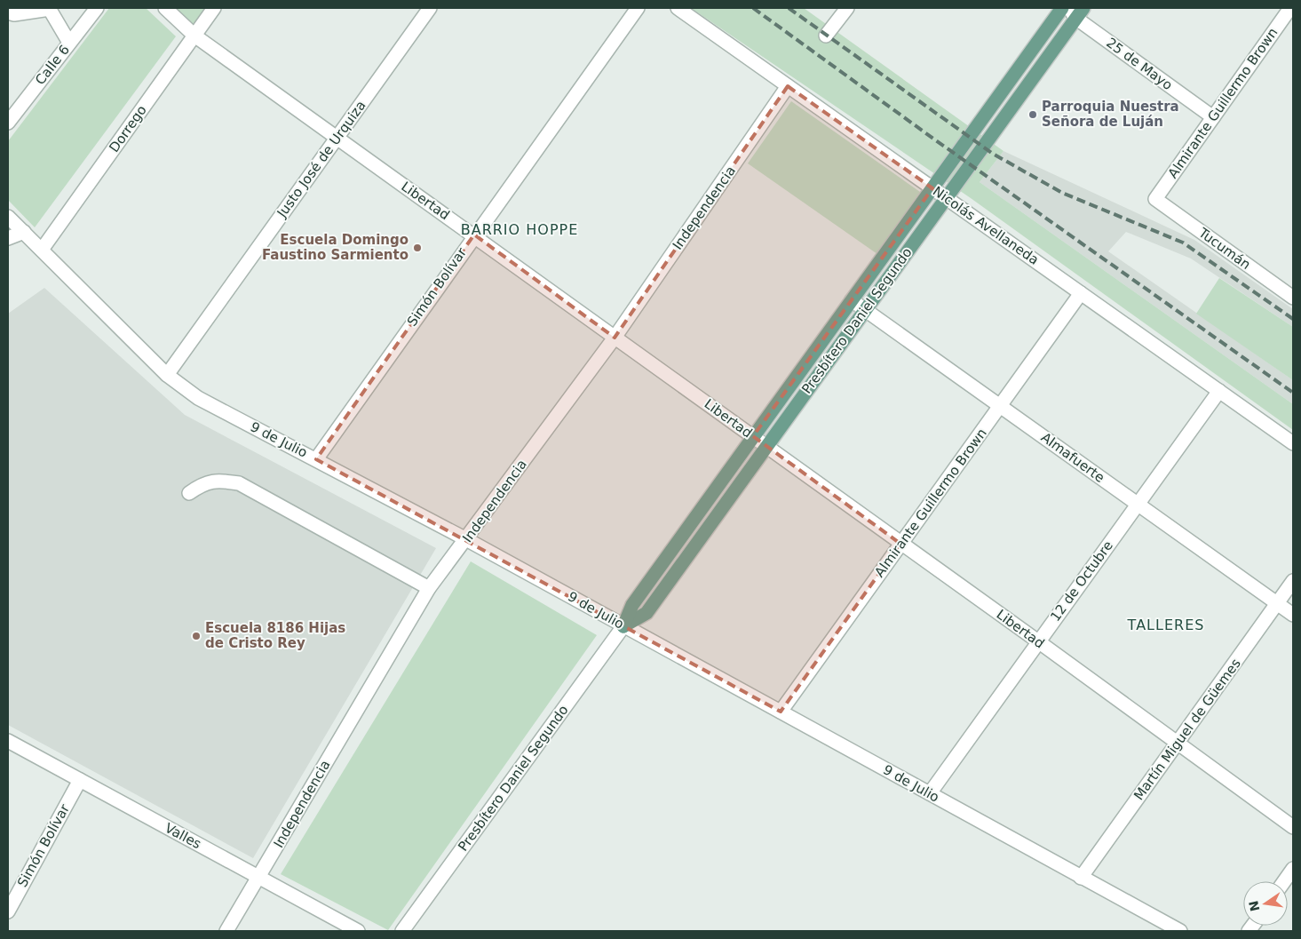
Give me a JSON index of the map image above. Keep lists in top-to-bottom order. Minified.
{"streets":{"main road":["Presbítero Daniel Segundo"],"street":["25 de Mayo","Calle 6","Almirante Guillermo Brown","Dorrego","Justo José de Urquiza","Libertad","Independencia","Nicolás Avellaneda","Tucumán","Simón Bolívar","9 de Julio","Almafuerte","12 de Octubre","Martín Miguel de Güemes","Valles"]},"crossings":[["25 de Mayo","Almirante Guillermo Brown"],["25 de Mayo","Presbítero Daniel Segundo"],["Almirante Guillermo Brown","Libertad"],["Almirante Guillermo Brown","Nicolás Avellaneda"],["Almirante Guillermo Brown","Tucumán"],["Almirante Guillermo Brown","9 de Julio"],["Almirante Guillermo Brown","Almafuerte"],["Dorrego","Libertad"],["Dorrego","9 de Julio"],["Justo José de Urquiza","Libertad"],["Justo José de Urquiza","9 de Julio"],["Libertad","Independencia"],["Libertad","Simón Bolívar"],["Libertad","Presbítero Daniel Segundo"],["Libertad","12 de Octubre"],["Libertad","Martín Miguel de Güemes"],["Independencia","Nicolás Avellaneda"],["Independencia","9 de Julio"],["Independencia","Valles"],["Nicolás Avellaneda","Presbítero Daniel Segundo"],["Nicolás Avellaneda","12 de Octubre"],["Simón Bolívar","9 de Julio"],["Simón Bolívar","Valles"],["Presbítero Daniel Segundo","9 de Julio"],["Presbítero Daniel Segundo","Almafuerte"],["9 de Julio","12 de Octubre"],["9 de Julio","Martín Miguel de Güemes"],["Almafuerte","12 de Octubre"],["Almafuerte","Martín Miguel de Güemes"]],"districts":["BARRIO HOPPE","TALLERES"],"places":["Parroquia Nuestra Señora de Luján","Escuela Domingo Faustino Sarmiento","Escuela 8186 Hijas de Cristo Rey"],"north":"left"}
